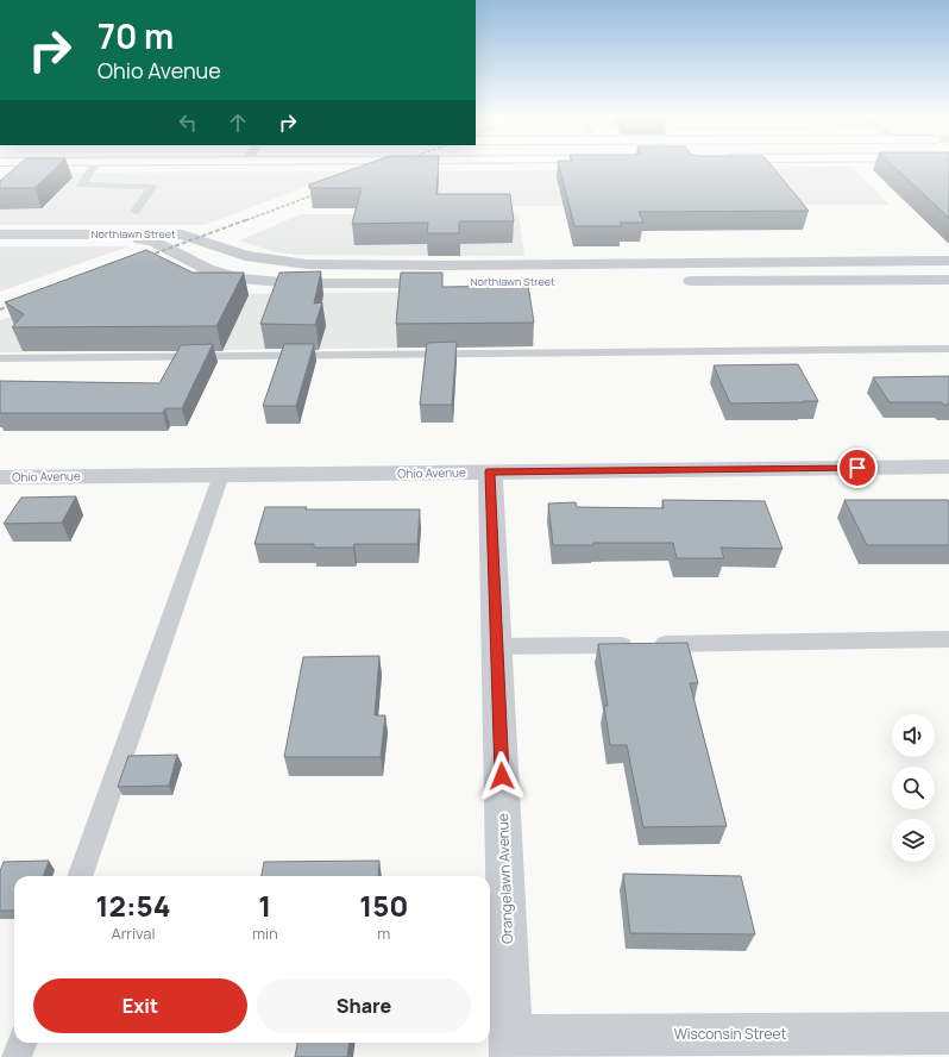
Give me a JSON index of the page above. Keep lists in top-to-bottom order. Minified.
{"streets":{"street":["Northlawn Street","Ohio Avenue","Orangelawn Avenue","Wisconsin Street"]},"crossings":[["Ohio Avenue","Orangelawn Avenue"],["Orangelawn Avenue","Wisconsin Street"]],"page":{"turn":["70 m","Ohio Avenue"],"eta":["12:54","Arrival","1","min","150","m"],"buttons":["Exit","Share"]}}
